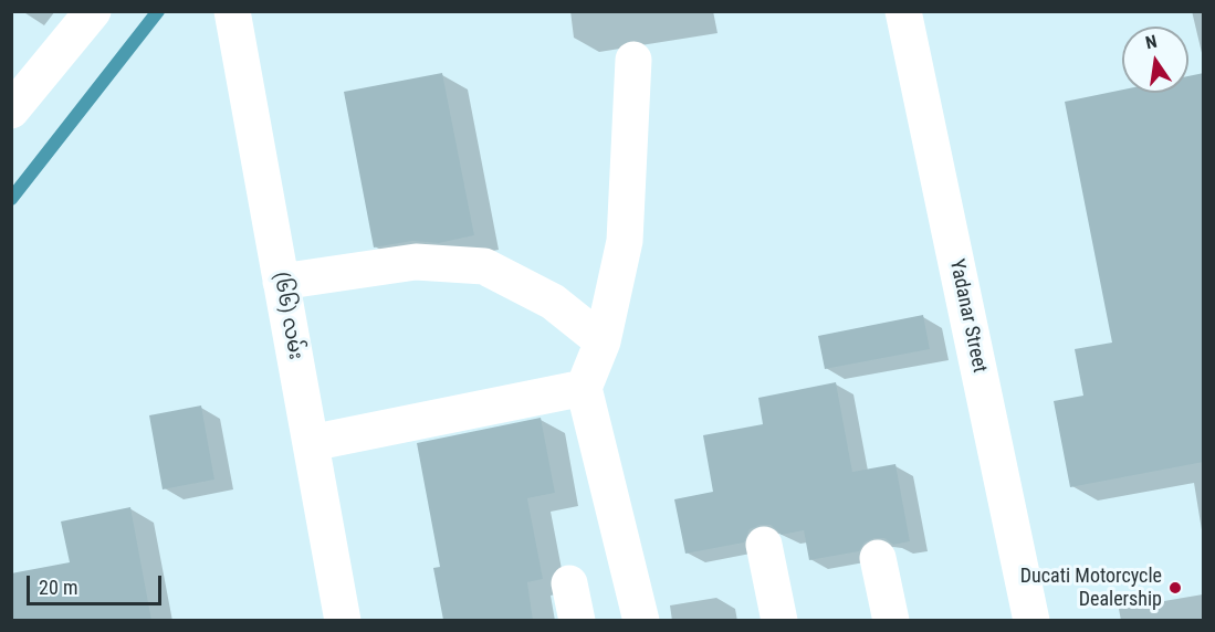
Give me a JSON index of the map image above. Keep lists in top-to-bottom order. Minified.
{"streets":{"street":["(၆၆) လမ်း","Yadanar Street"]},"places":["Ducati Motorcycle Dealership"],"scale_bar":"20 m","north":"top"}
